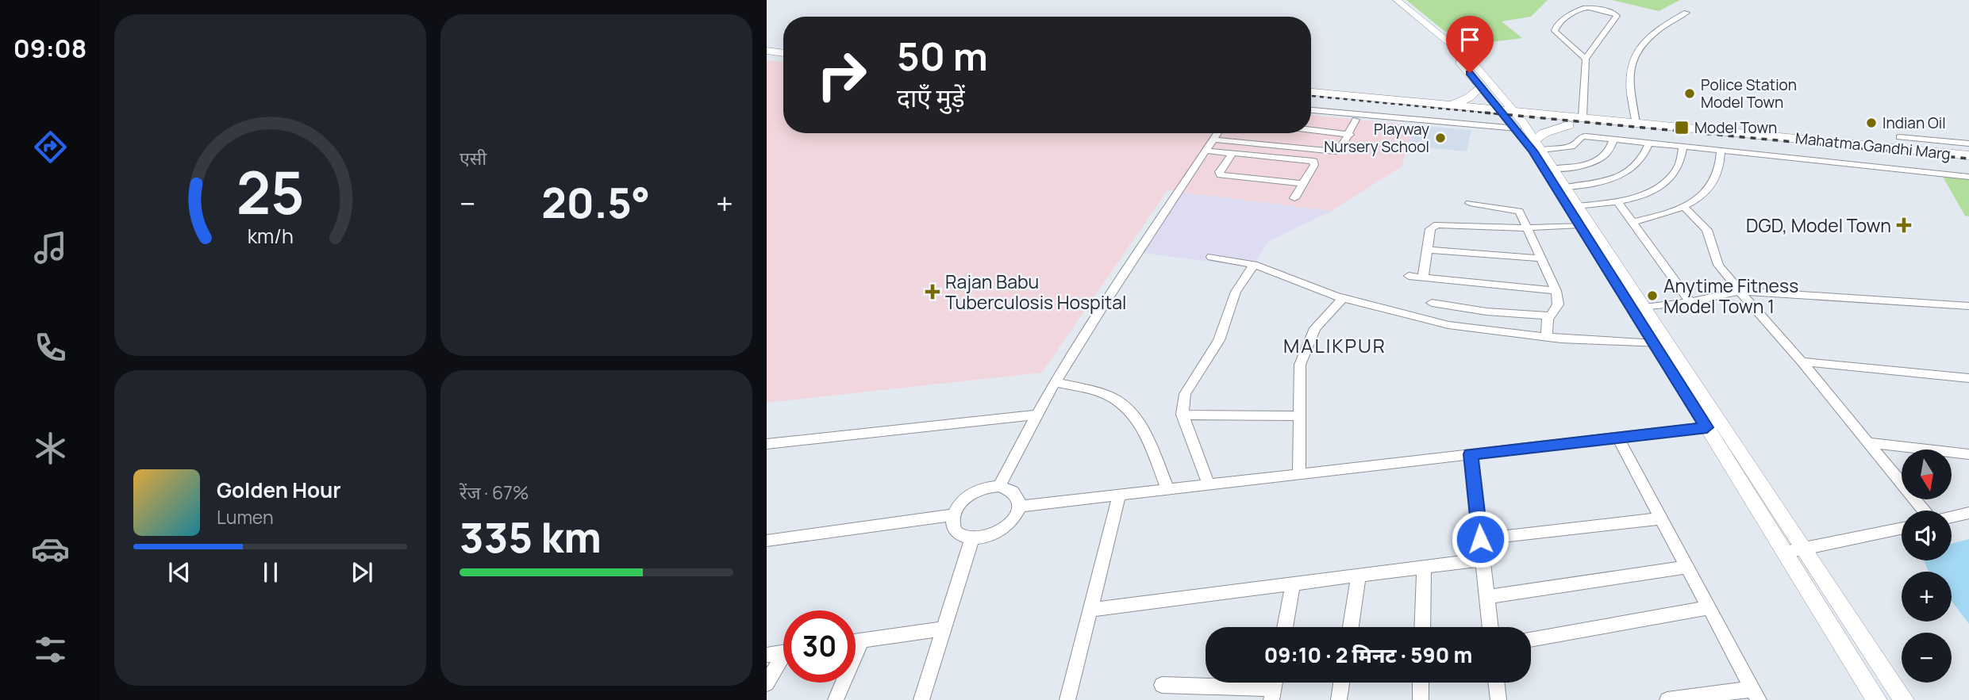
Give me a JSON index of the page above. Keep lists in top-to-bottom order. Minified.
{"streets":{"main road":["Mahatma Gandhi Marg"]},"districts":["MALIKPUR"],"places":{"other":["Police Station Model Town","Indian Oil","Playway Nursery School","Anytime Fitness Model Town 1"],"transit":["Model Town"],"health":["DGD, Model Town","Rajan Babu Tuberculosis Hospital"]},"north":"bottom","page":{"tabs":"09:08","tile":["एसी",["रेंज · 67%","335 km"]],"turn":["50 m","दाएँ मुड़ें"],"heat":["−","20.5°","+"],"map_buttons":["+","−"],"song":["Golden Hour","Lumen"],"limit":"30","trip":"09:10 · 2 मिनट · 590 m","gauge":["25","km/h"]}}
